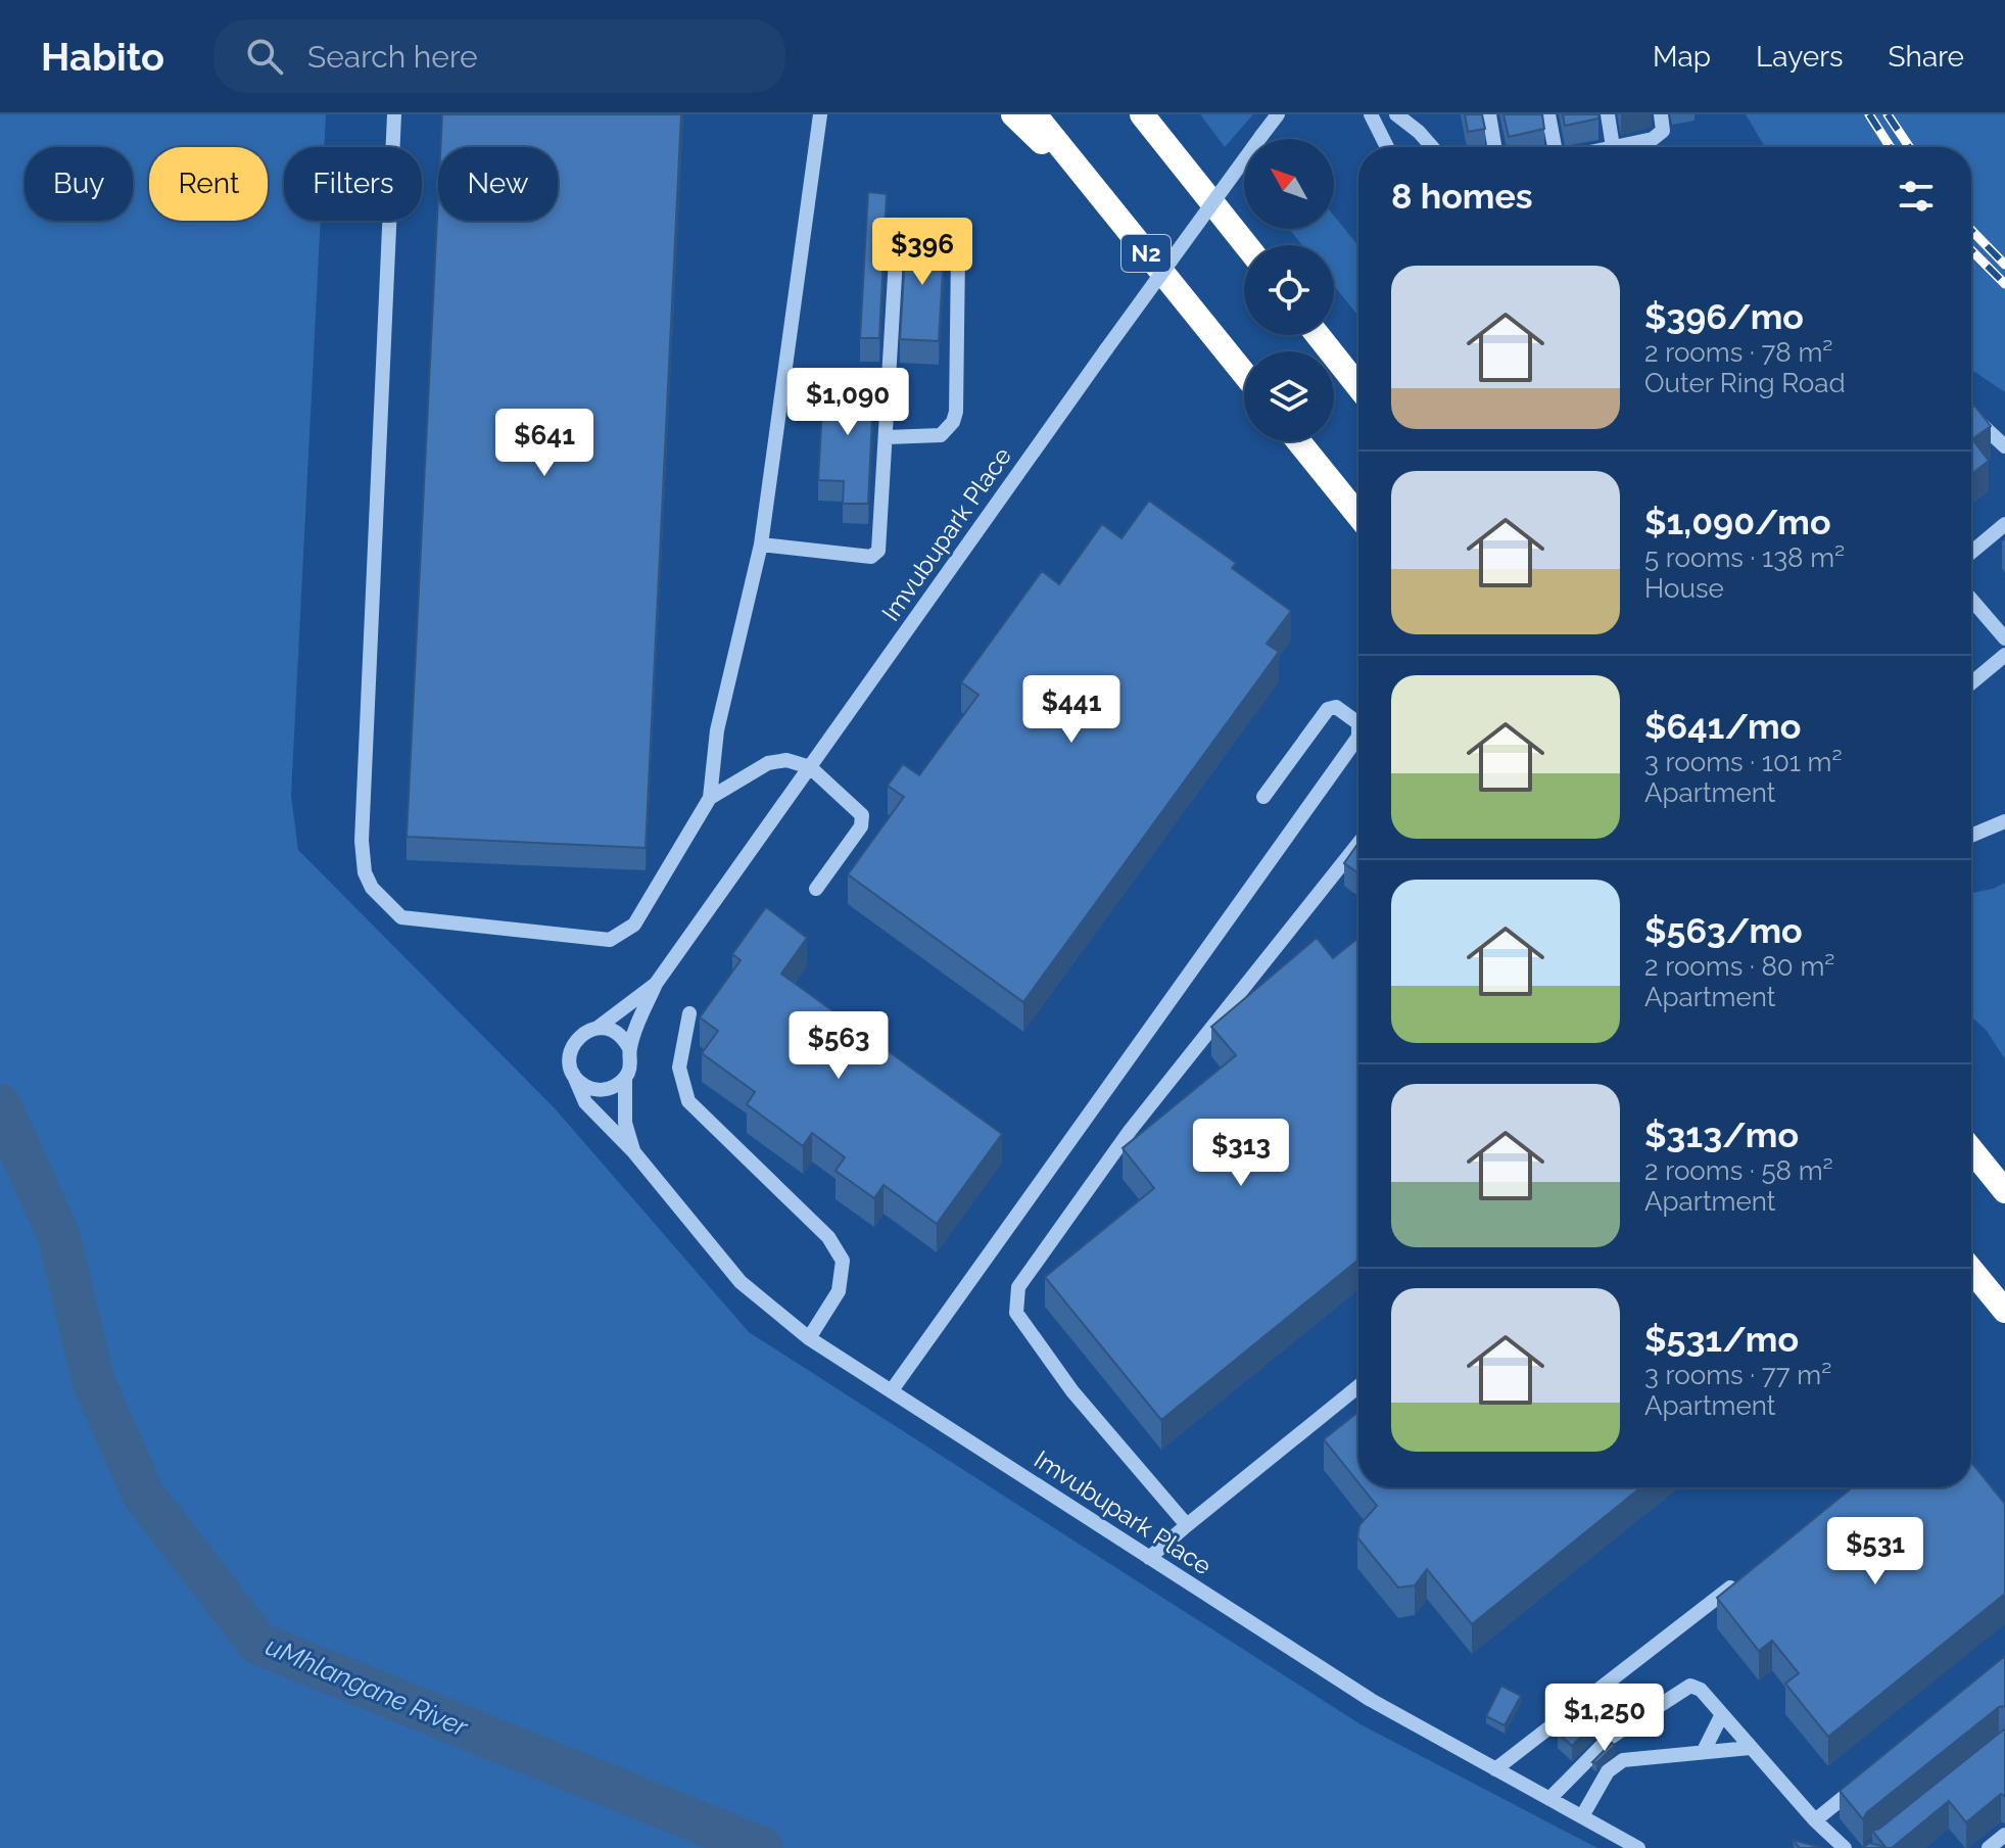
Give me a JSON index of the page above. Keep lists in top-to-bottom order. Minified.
{"streets":{"highway":["N2"],"lane":["Imvubupark Place"]},"water":["uMhlangane River"],"north":"top left","page":{"header":"Habito","search":"Search here","nav":["Map","Layers","Share"],"chip":["Buy","Rent","Filters","New"],"heading":"8 homes","price":["$396","$1,090","$641","$441","$563","$313","$531","$1,250"],"list":[{"name":"$396/mo","note":"2 rooms · 78 m² · Outer Ring Road"},{"name":"$1,090/mo","note":"5 rooms · 138 m² · House"},{"name":"$641/mo","note":"3 rooms · 101 m² · Apartment"},{"name":"$563/mo","note":"2 rooms · 80 m² · Apartment"},{"name":"$313/mo","note":"2 rooms · 58 m² · Apartment"},{"name":"$531/mo","note":"3 rooms · 77 m² · Apartment"}]}}
